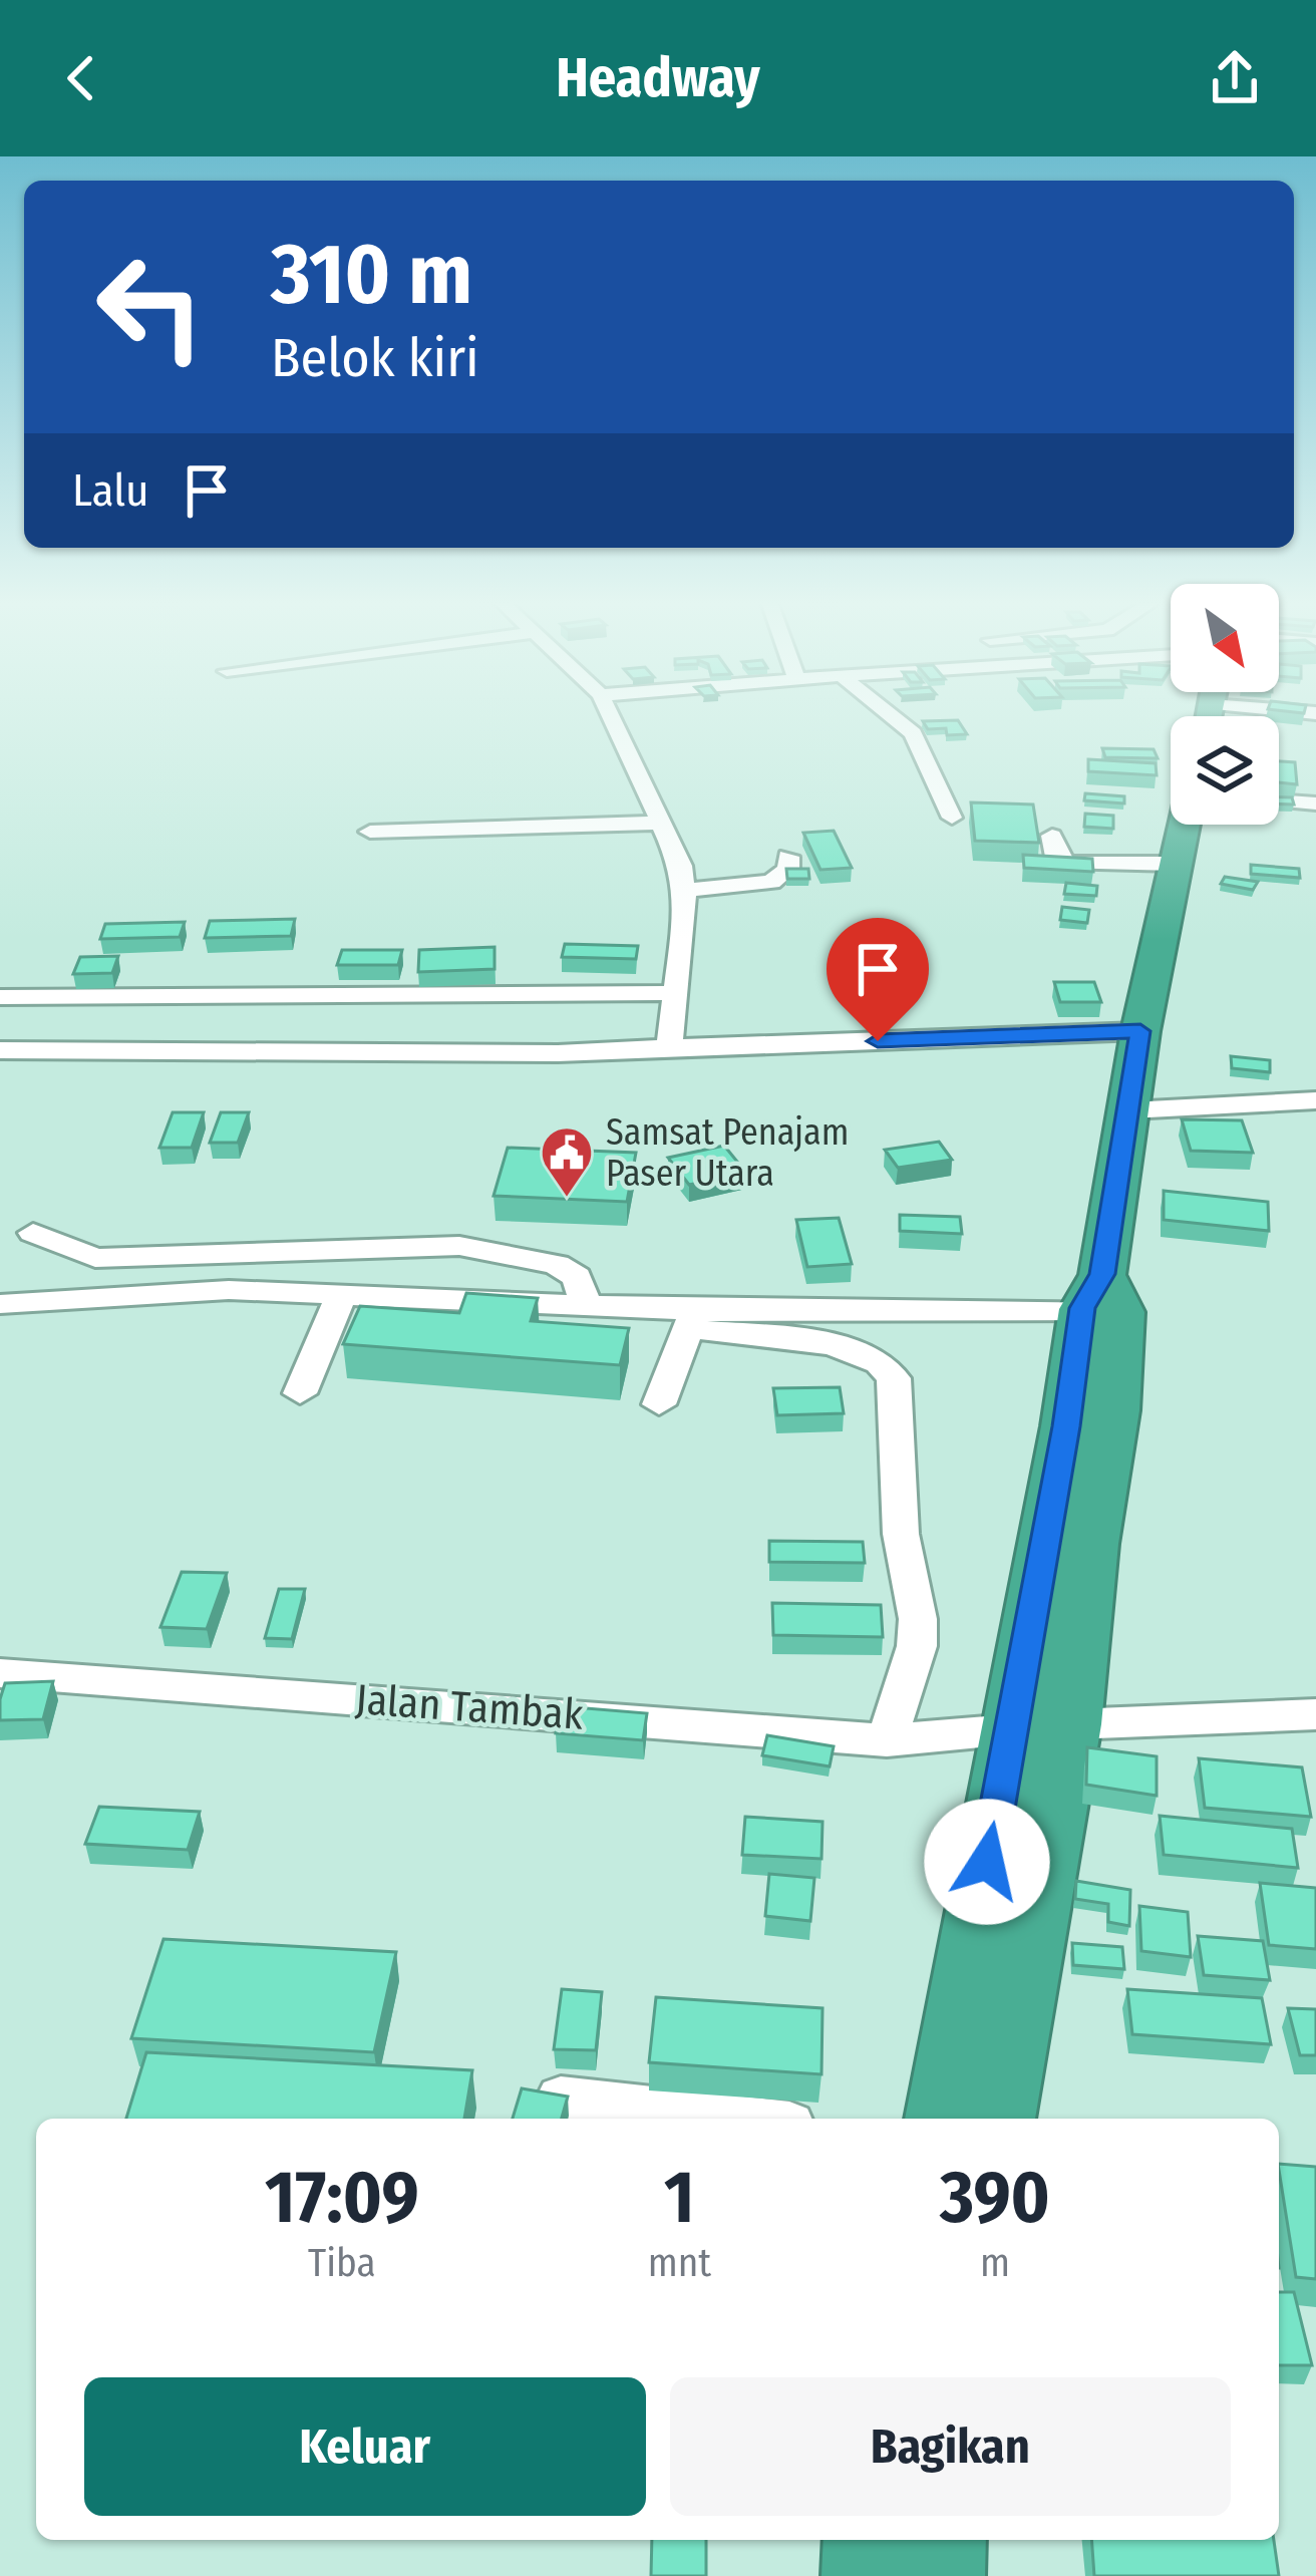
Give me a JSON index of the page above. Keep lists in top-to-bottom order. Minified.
{"streets":{"street":["Jalan Tambak"]},"places":{"public building":["Samsat Penajam Paser Utara"]},"north":"bottom right","page":{"header":"Headway","turn":["310 m","Belok kiri"],"then":"Lalu","eta":["17:09","Tiba","1","mnt","390","m"],"buttons":["Keluar","Bagikan"]}}
